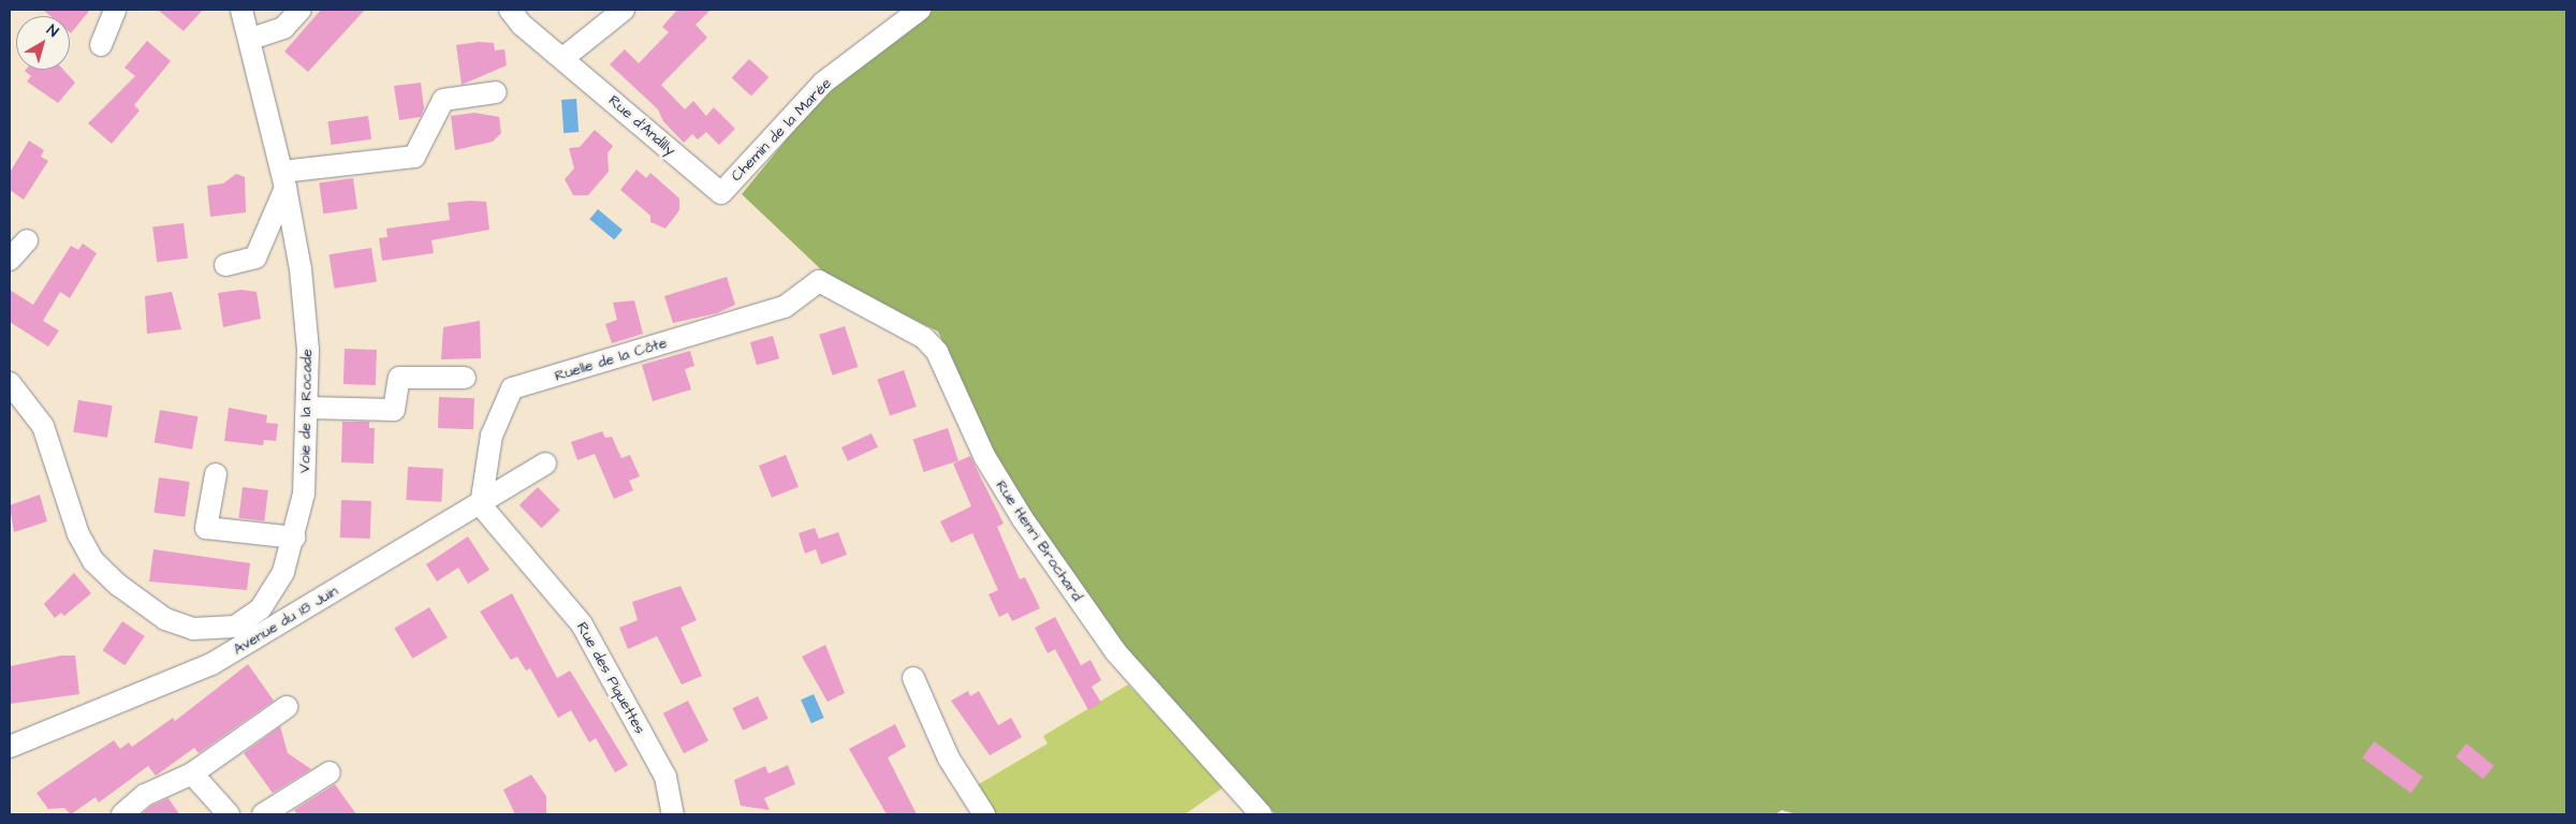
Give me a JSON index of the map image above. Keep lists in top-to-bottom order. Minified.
{"streets":{"street":["Rue d'Andilly","Chemin de la Marée","Ruelle de la Côte","Voie de la Rocade","Rue Henri Brochard","Avenue du 18 Juin","Rue des Piquettes"]},"crossings":[["Rue d'Andilly","Chemin de la Marée"],["Ruelle de la Côte","Rue Henri Brochard"],["Ruelle de la Côte","Avenue du 18 Juin"],["Ruelle de la Côte","Rue des Piquettes"],["Avenue du 18 Juin","Rue des Piquettes"]],"north":"top right"}
